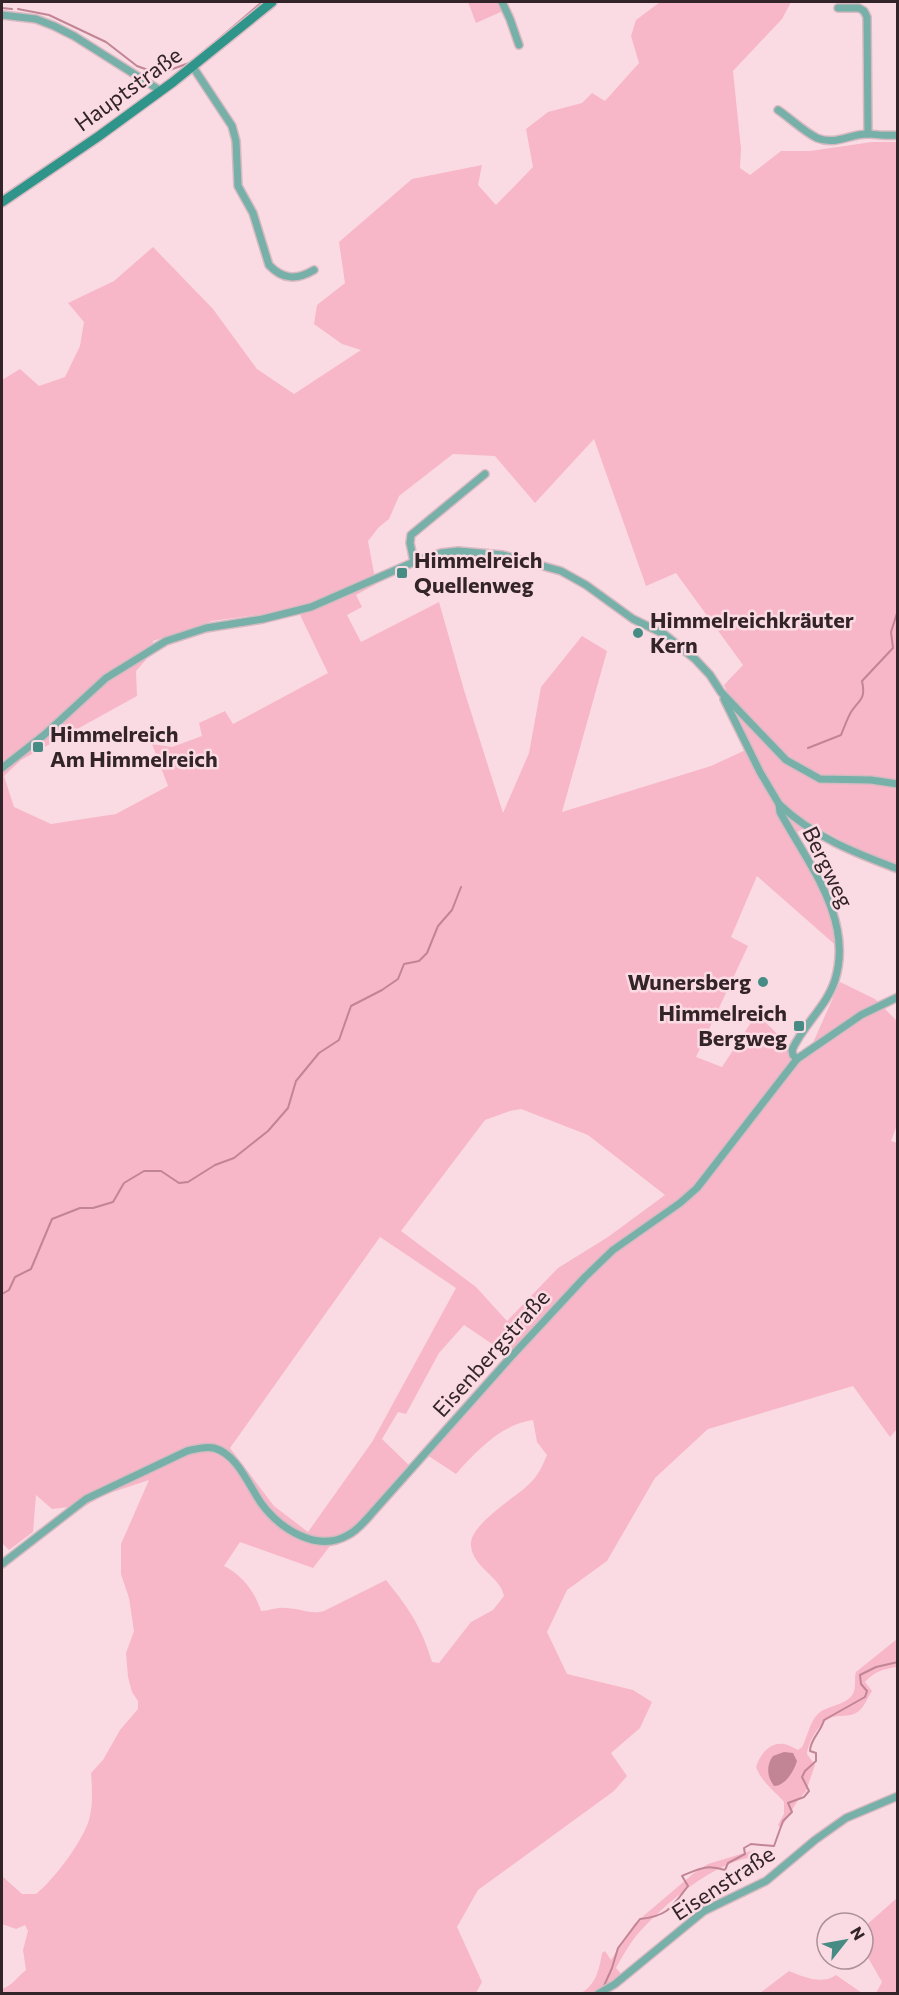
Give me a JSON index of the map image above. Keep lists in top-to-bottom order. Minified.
{"streets":{"main road":["Hauptstraße"],"street":["Bergweg","Eisenbergstraße","Eisenstraße"]},"crossings":[["Bergweg","Eisenbergstraße"]],"places":{"transit":["Himmelreich Quellenweg","Himmelreich Am Himmelreich","Himmelreich Bergweg"],"other":["Himmelreichkräuter Kern","Wunersberg"]},"north":"top right"}
